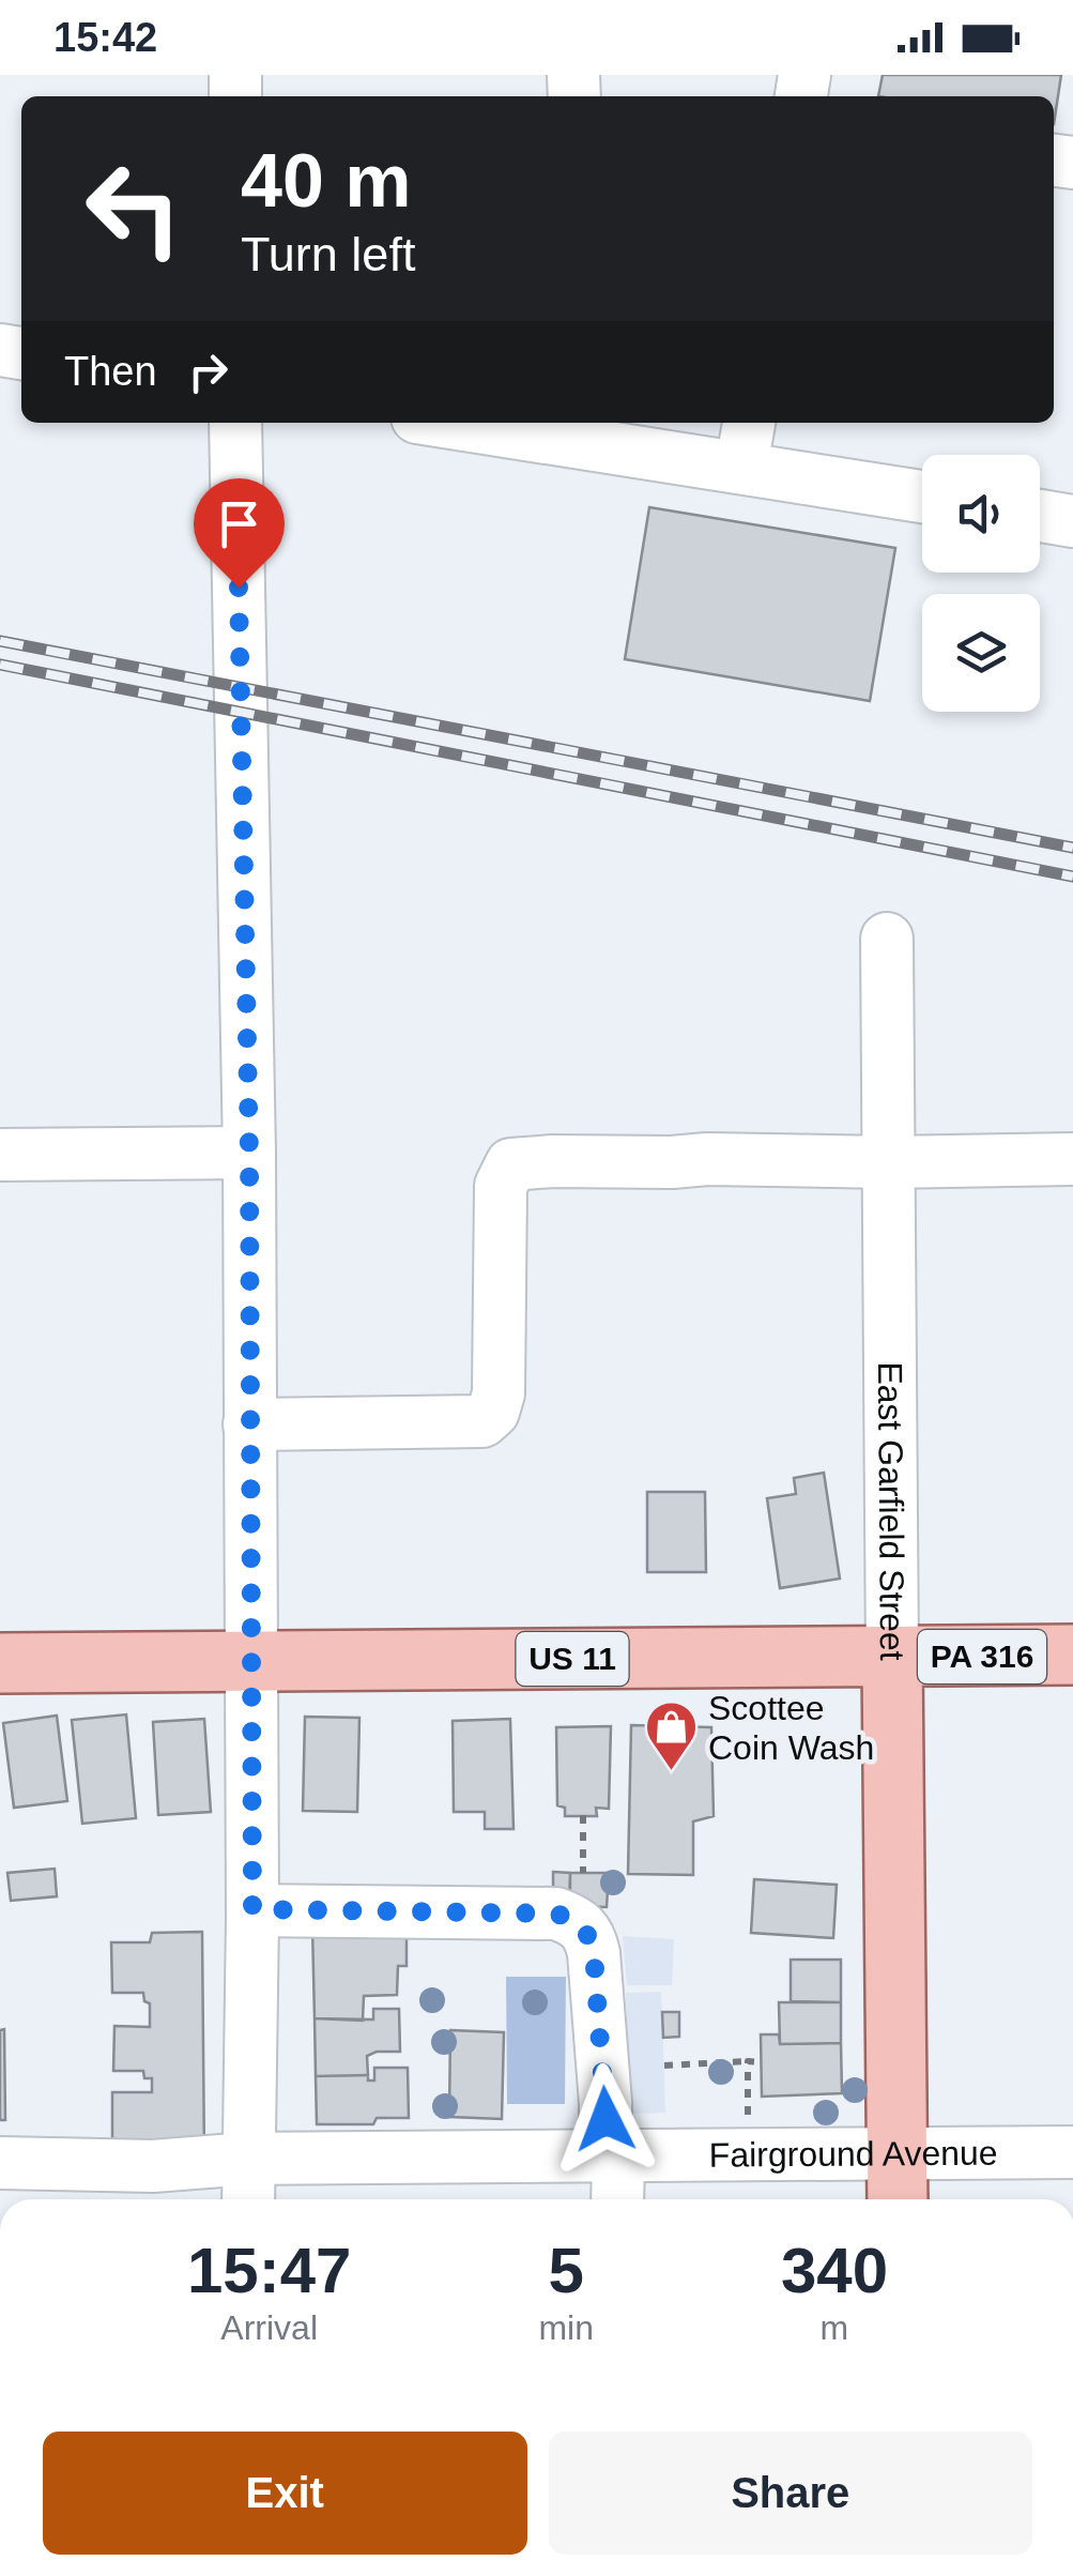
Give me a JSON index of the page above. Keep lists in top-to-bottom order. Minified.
{"streets":{"main road":["East Garfield Street","PA 316","US 11"],"street":["Fairground Avenue"]},"crossings":[["East Garfield Street","PA 316"],["East Garfield Street","US 11"],["East Garfield Street","Fairground Avenue"],["PA 316","US 11"]],"places":{"shop":["Scottee Coin Wash"]},"page":{"status":"15:42","turn":["40 m","Turn left"],"then":"Then","eta":["15:47","Arrival","5","min","340","m"],"buttons":["Exit","Share"]}}
